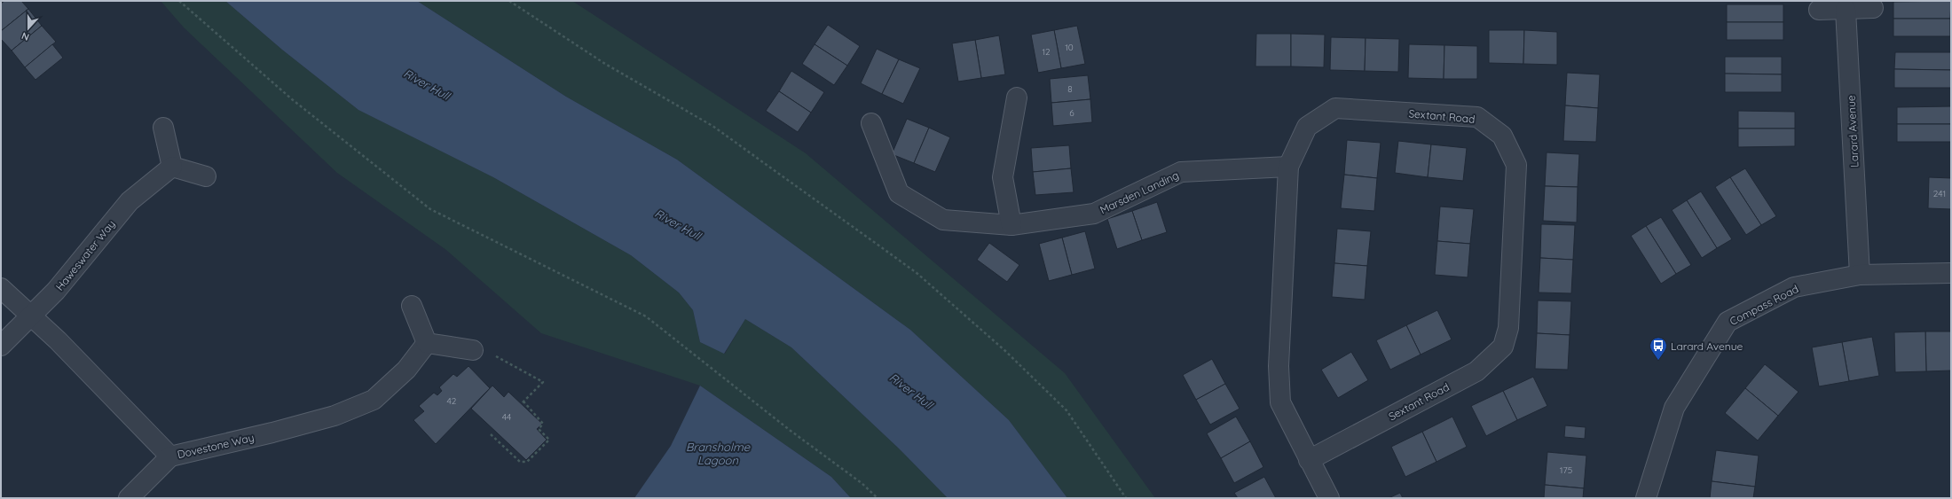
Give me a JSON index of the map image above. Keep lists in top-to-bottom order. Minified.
{"streets":{"street":["Sextant Road","Larard Avenue","Marsden Landing","Haweswater Way","Compass Road","Dovestone Way"]},"crossings":[["Sextant Road","Marsden Landing"],["Larard Avenue","Compass Road"],["Haweswater Way","Dovestone Way"]],"water":["River Hull","Bransholme Lagoon"],"places":{"bus stop":["Larard Avenue"]},"house_numbers":["10","12","8","6","241","42","44","175"],"north":"bottom"}
